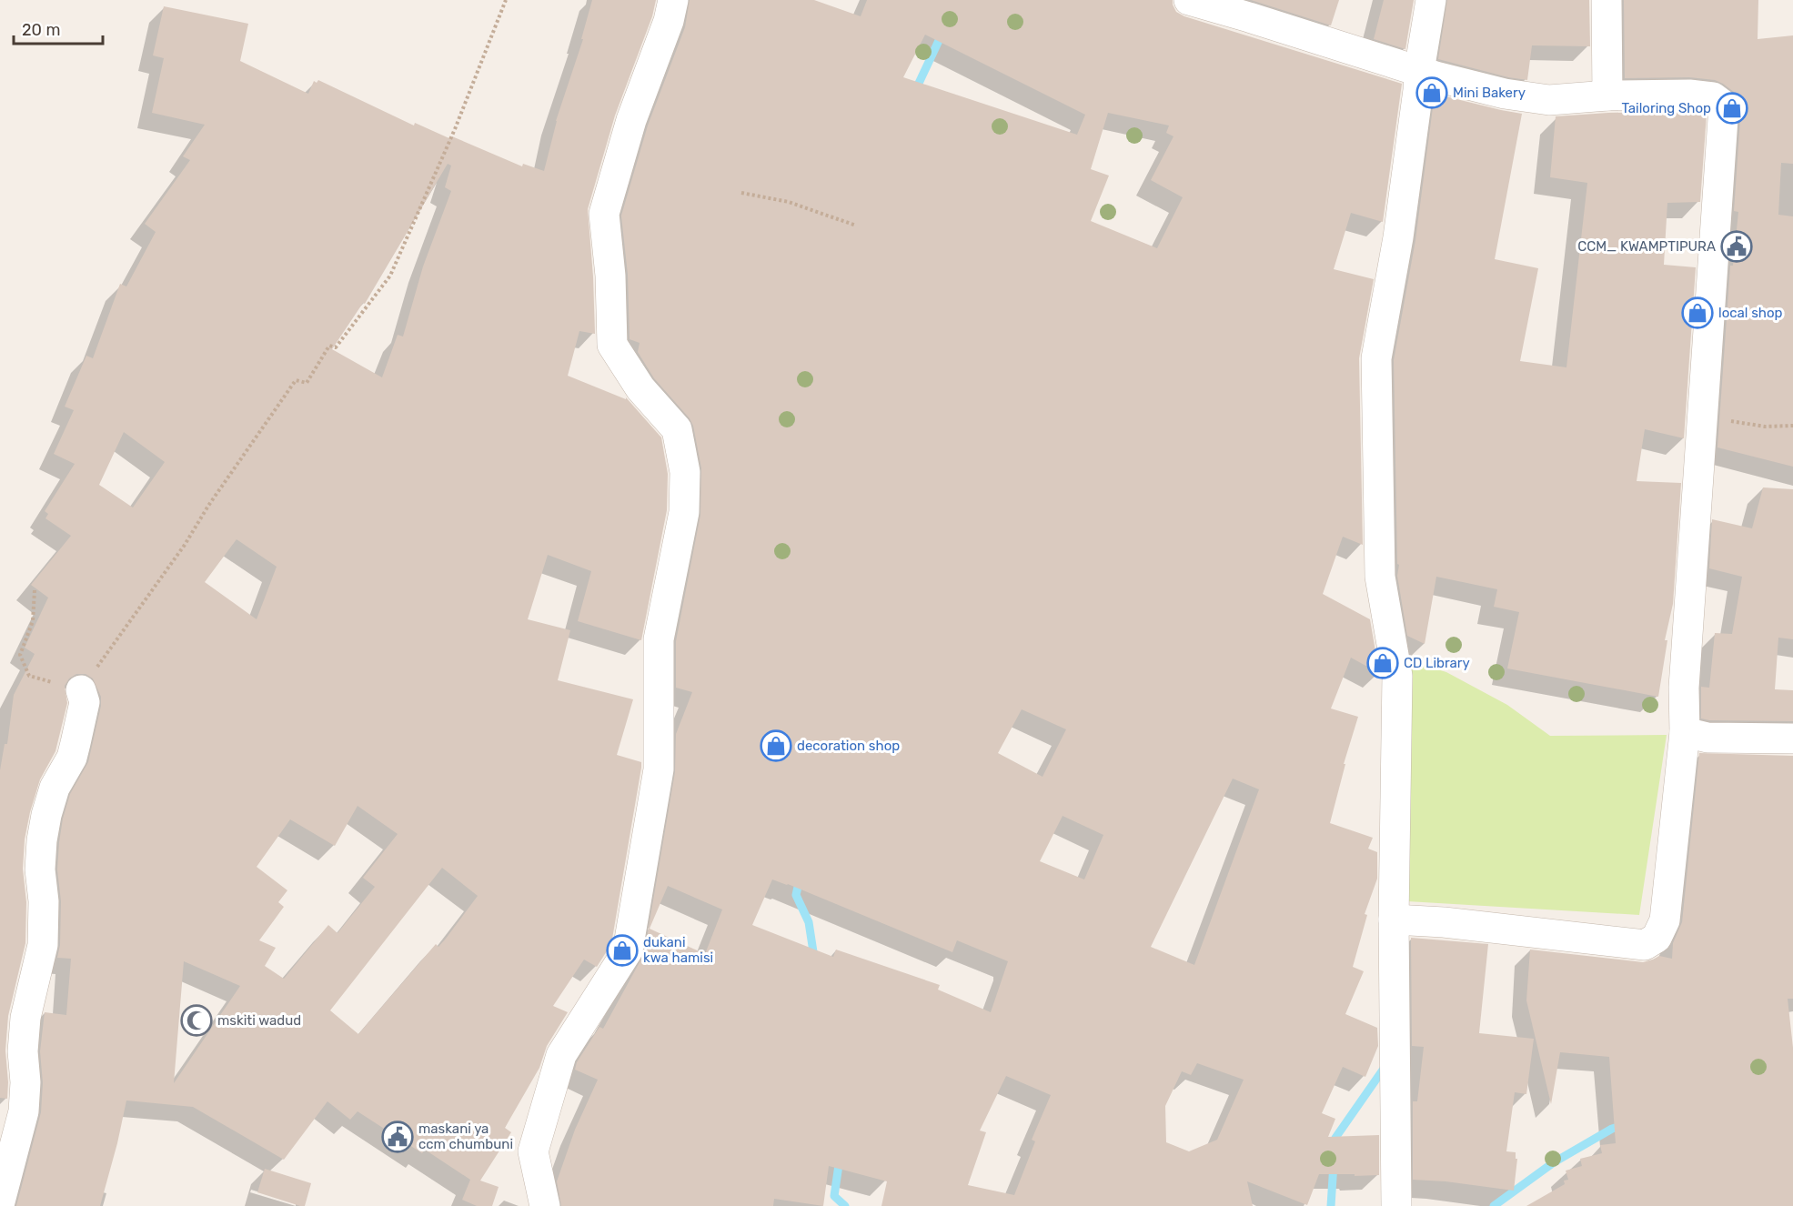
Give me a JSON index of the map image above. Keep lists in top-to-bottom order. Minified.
{"places":{"shop":["Mini Bakery","Tailoring Shop","local shop","CD Library","decoration shop","dukani kwa hamisi"],"public building":["CCM_ KWAMPTIPURA","maskani ya ccm chumbuni"],"mosque":["mskiti wadud"]},"scale_bar":"20 m"}
